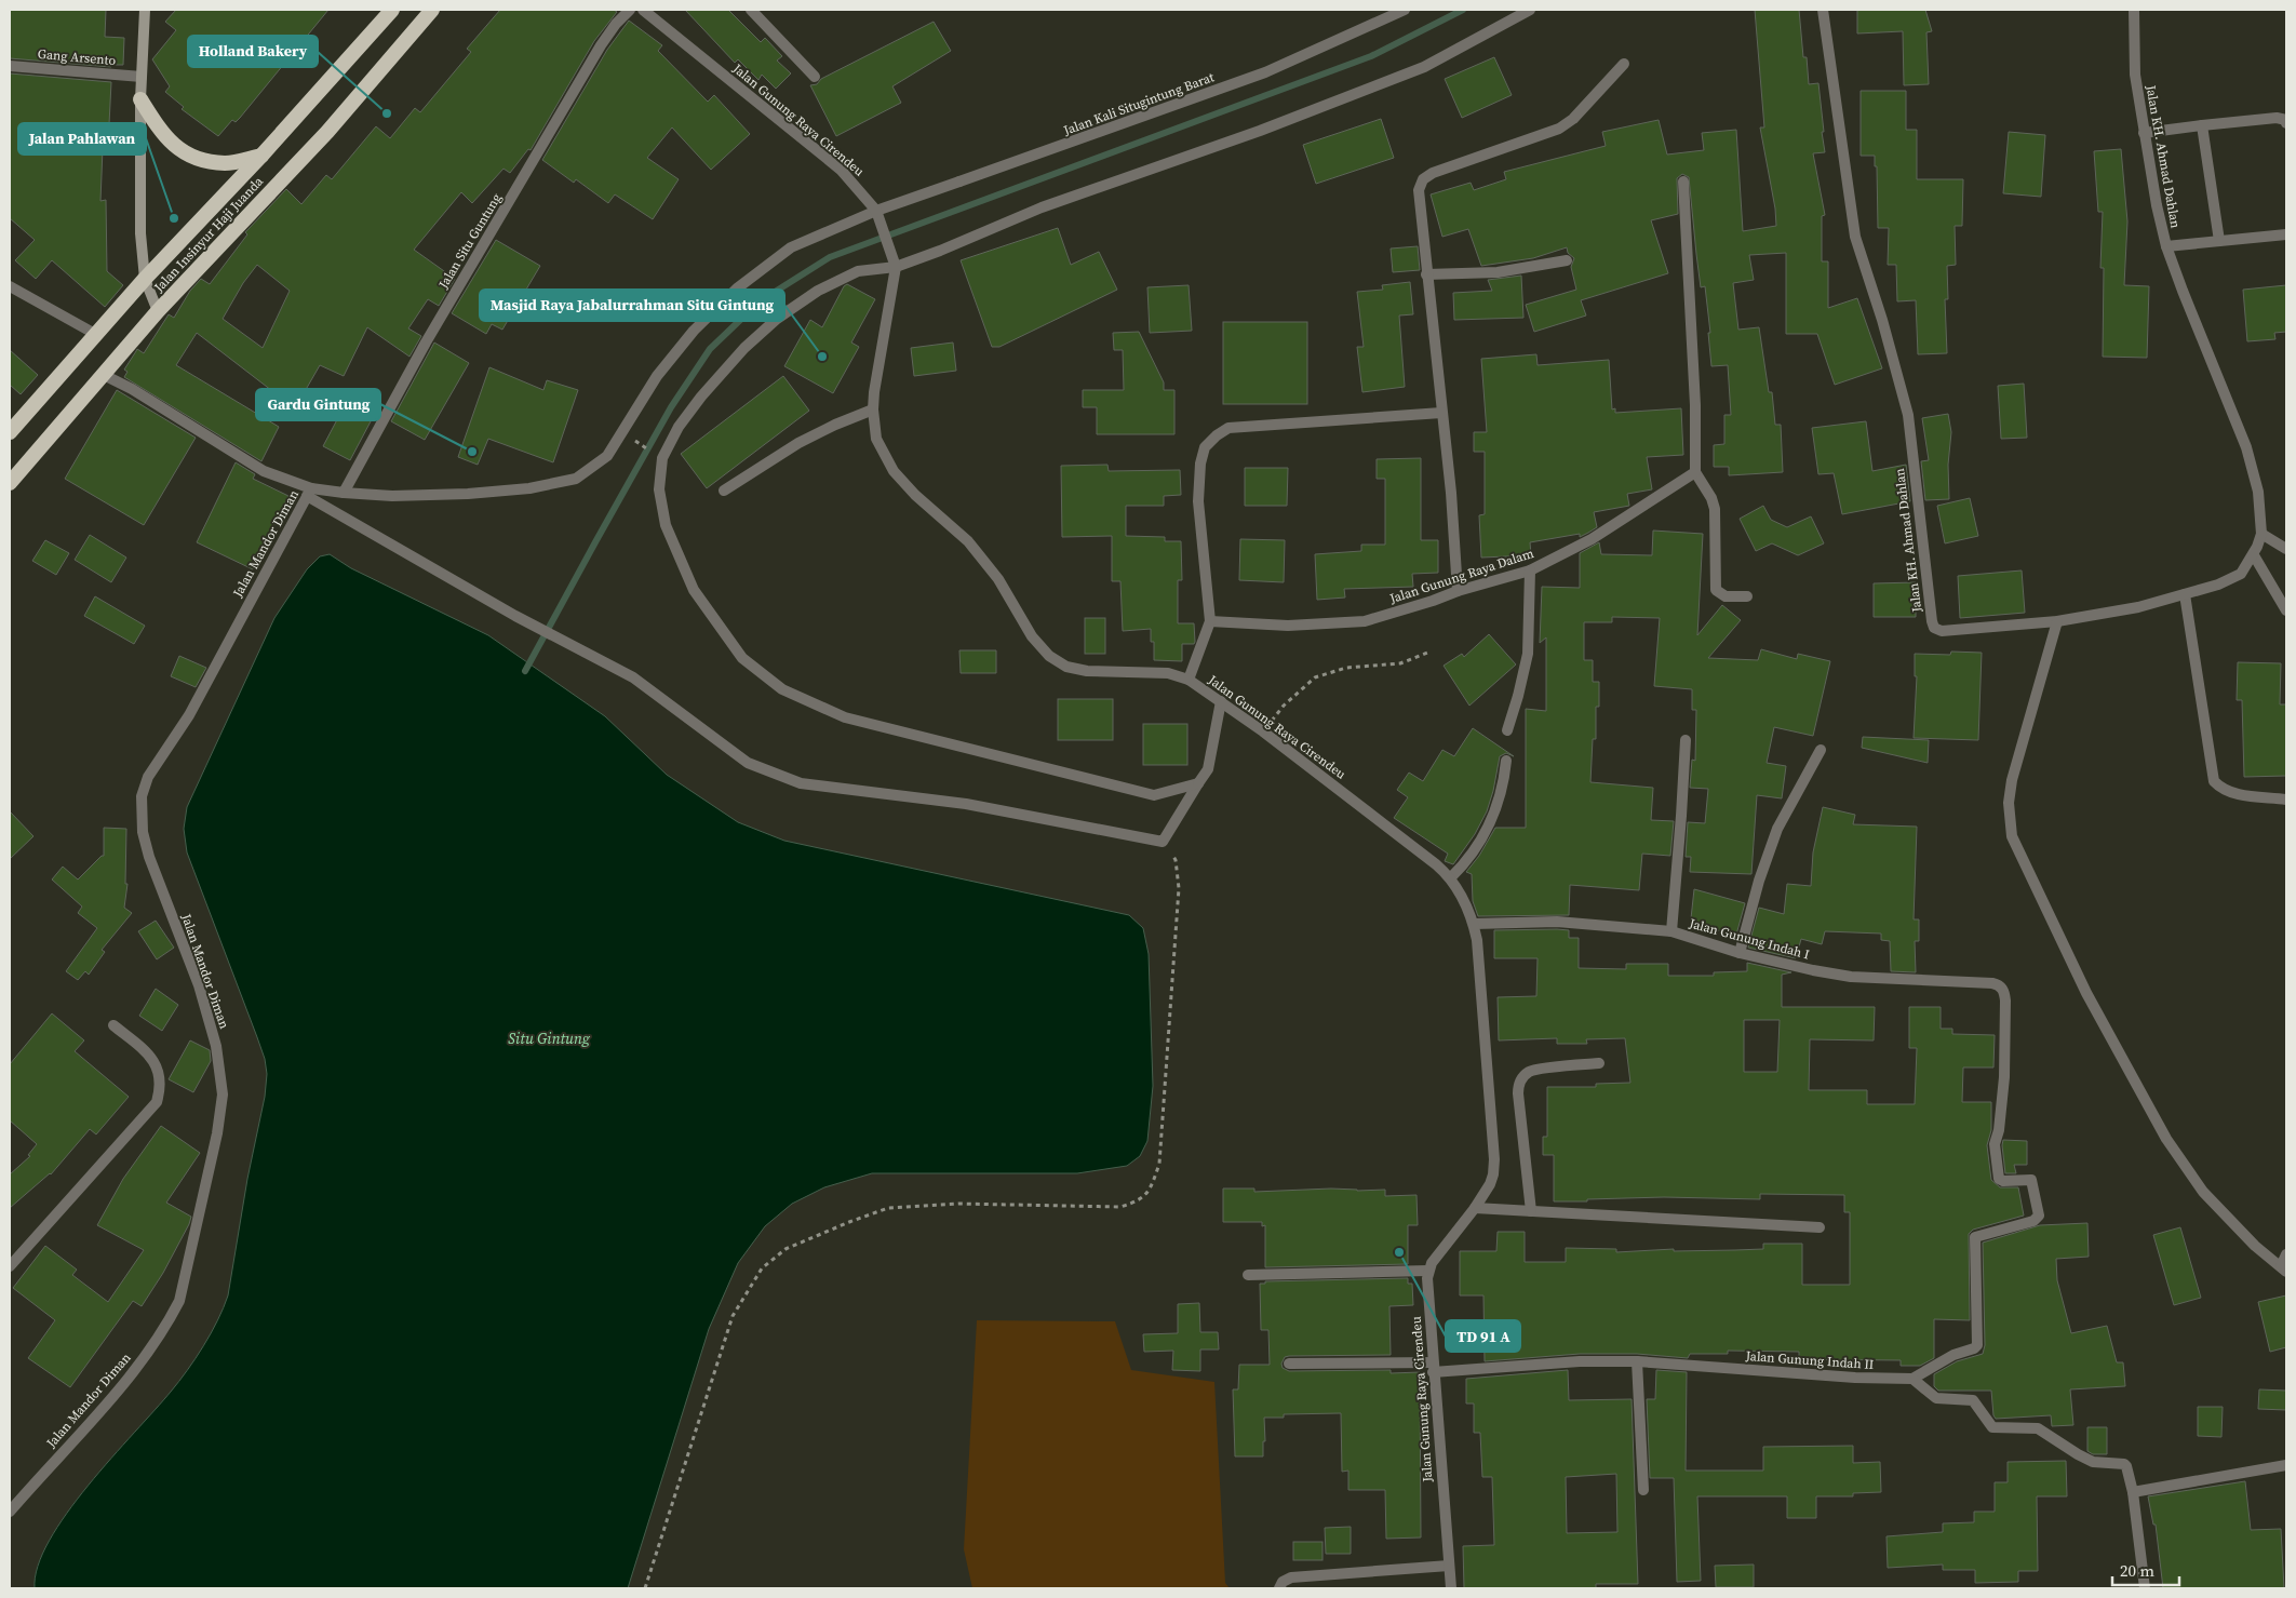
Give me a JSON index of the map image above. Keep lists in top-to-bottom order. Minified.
{"streets":{"highway":["Jalan Insinyur Haji Juanda"],"street":["Gang Arsento","Jalan Kali Situgintung Barat","Jalan Gunung Raya Cirendeu","Jalan KH. Ahmad Dahlan","Jalan Situ Guntung","Jalan Mandor Diman","Jalan Gunung Raya Dalam","Jalan Gunung Indah I","Jalan Gunung Indah II"]},"crossings":[["Jalan Kali Situgintung Barat","Jalan Gunung Raya Cirendeu"],["Jalan Kali Situgintung Barat","Jalan Situ Guntung"],["Jalan Kali Situgintung Barat","Jalan Mandor Diman"],["Jalan Gunung Raya Cirendeu","Jalan Gunung Indah I"],["Jalan Gunung Raya Cirendeu","Jalan Gunung Indah II"],["Jalan Gunung Indah I","Jalan Gunung Indah II"]],"water":["Situ Gintung"],"places":["Holland Bakery","Jalan Pahlawan","Masjid Raya Jabalurrahman Situ Gintung","Gardu Gintung","TD 91 A"],"scale_bar":"20 m"}
